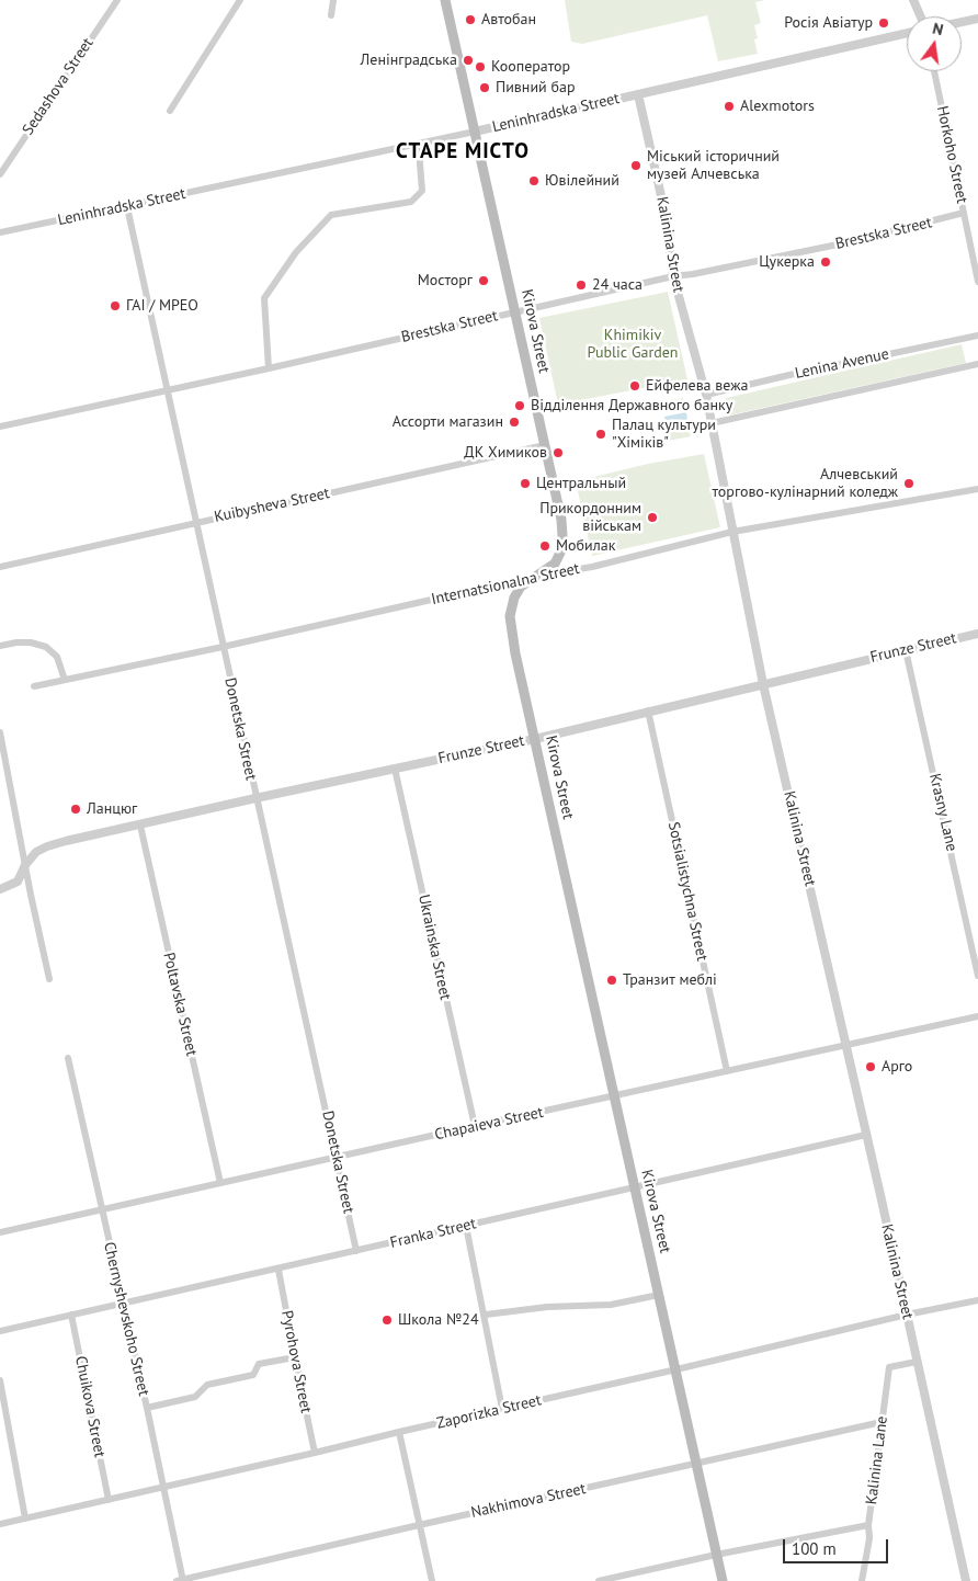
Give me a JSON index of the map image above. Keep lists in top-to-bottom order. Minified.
{"streets":{"main road":["Kirova Street"],"street":["Sedashova Street","Leninhradska Street","Horkoho Street","Brestska Street","Kalinina Street","Lenina Avenue","Kuibysheva Street","Internatsionalna Street","Frunze Street","Donetska Street","Krasny Lane","Sotsialistychna Street","Ukrainska Street","Poltavska Street","Chapaieva Street","Franka Street","Chernyshevskoho Street","Pyrohova Street","Chuikova Street","Zaporizka Street","Kalinina Lane","Nakhimova Street"]},"crossings":[["Leninhradska Street","Kalinina Street"],["Leninhradska Street","Kirova Street"],["Leninhradska Street","Donetska Street"],["Horkoho Street","Brestska Street"],["Brestska Street","Kalinina Street"],["Brestska Street","Kirova Street"],["Brestska Street","Donetska Street"],["Kalinina Street","Lenina Avenue"],["Kalinina Street","Internatsionalna Street"],["Kalinina Street","Frunze Street"],["Kalinina Street","Chapaieva Street"],["Kalinina Street","Franka Street"],["Kalinina Street","Zaporizka Street"],["Kalinina Street","Kalinina Lane"],["Kirova Street","Kuibysheva Street"],["Kirova Street","Internatsionalna Street"],["Kirova Street","Frunze Street"],["Kirova Street","Chapaieva Street"],["Kirova Street","Franka Street"],["Kirova Street","Zaporizka Street"],["Kirova Street","Nakhimova Street"],["Kuibysheva Street","Donetska Street"],["Internatsionalna Street","Donetska Street"],["Frunze Street","Donetska Street"],["Frunze Street","Krasny Lane"],["Frunze Street","Sotsialistychna Street"],["Frunze Street","Ukrainska Street"],["Frunze Street","Poltavska Street"],["Donetska Street","Chapaieva Street"],["Donetska Street","Franka Street"],["Sotsialistychna Street","Chapaieva Street"],["Ukrainska Street","Chapaieva Street"],["Poltavska Street","Chapaieva Street"],["Chapaieva Street","Chernyshevskoho Street"],["Franka Street","Chernyshevskoho Street"],["Franka Street","Pyrohova Street"],["Franka Street","Chuikova Street"],["Chernyshevskoho Street","Zaporizka Street"],["Chernyshevskoho Street","Nakhimova Street"],["Pyrohova Street","Zaporizka Street"],["Chuikova Street","Zaporizka Street"],["Kalinina Lane","Nakhimova Street"]],"districts":["СТАРЕ МІСТО"],"parks":["Khimikiv Public Garden"],"places":["Автобан","Росія Авіатур","Ленінградська","Кооператор","Пивний бар","Alexmotors","Міський історичний музей Алчевська","Ювілейний","Цукерка","Мосторг","24 часа","ГАІ / МРЕО","Ейфелева вежа","Відділення Державного банку","Ассорти магазин","Палац культури \"Хіміків\"","ДК Химиков","Центральный","Алчевський торгово-кулінарний коледж","Прикордонним військам","Мобилак","Ланцюг","Транзит меблі","Арго","Школа №24"],"scale_bar":"100 m","north":"top"}
